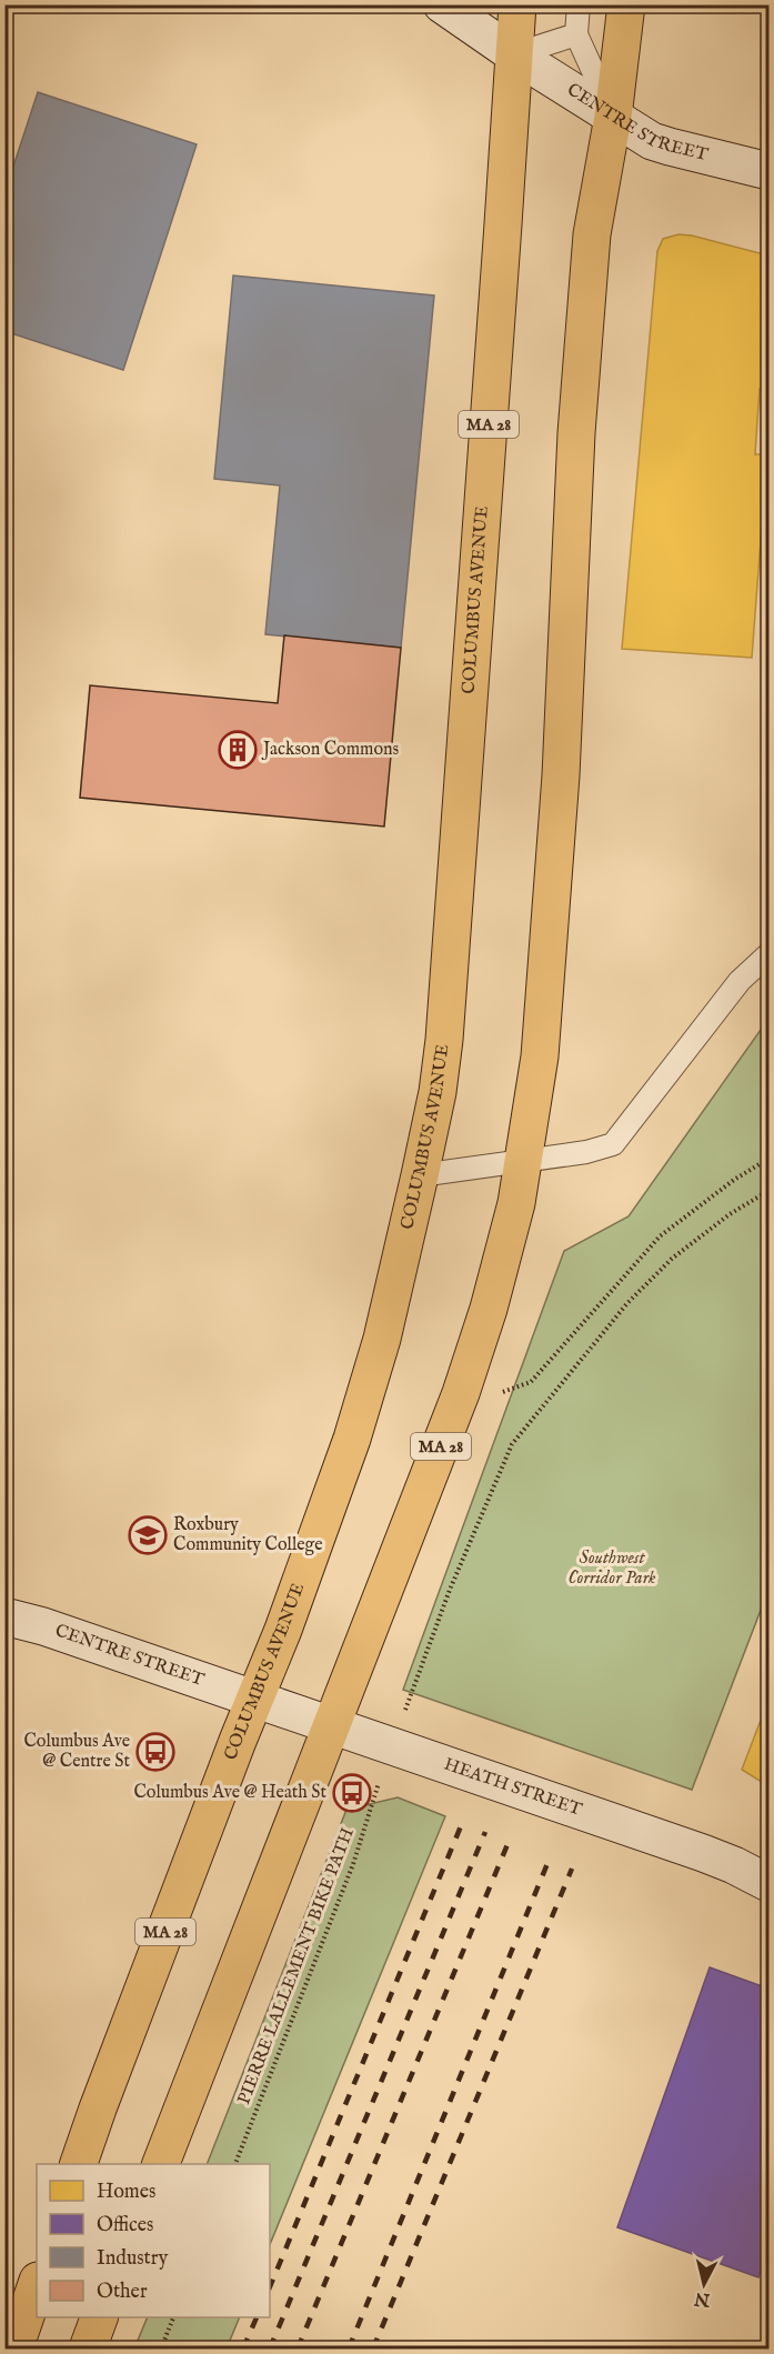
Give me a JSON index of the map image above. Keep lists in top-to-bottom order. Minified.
{"streets":{"main road":["CENTRE STREET","MA 28","COLUMBUS AVENUE","HEATH STREET"],"path":["PIERRE LALLEMENT BIKE PATH"]},"crossings":[["CENTRE STREET","MA 28"],["CENTRE STREET","COLUMBUS AVENUE"],["CENTRE STREET","HEATH STREET"],["MA 28","HEATH STREET"],["COLUMBUS AVENUE","HEATH STREET"]],"parks":["Southwest Corridor Park"],"places":{"building":["Jackson Commons"],"school or university":["Roxbury Community College"],"bus stop":["Columbus Ave @ Centre St","Columbus Ave @ Heath St"]},"legend":["Homes","Offices","Industry","Other"],"north":"bottom"}
